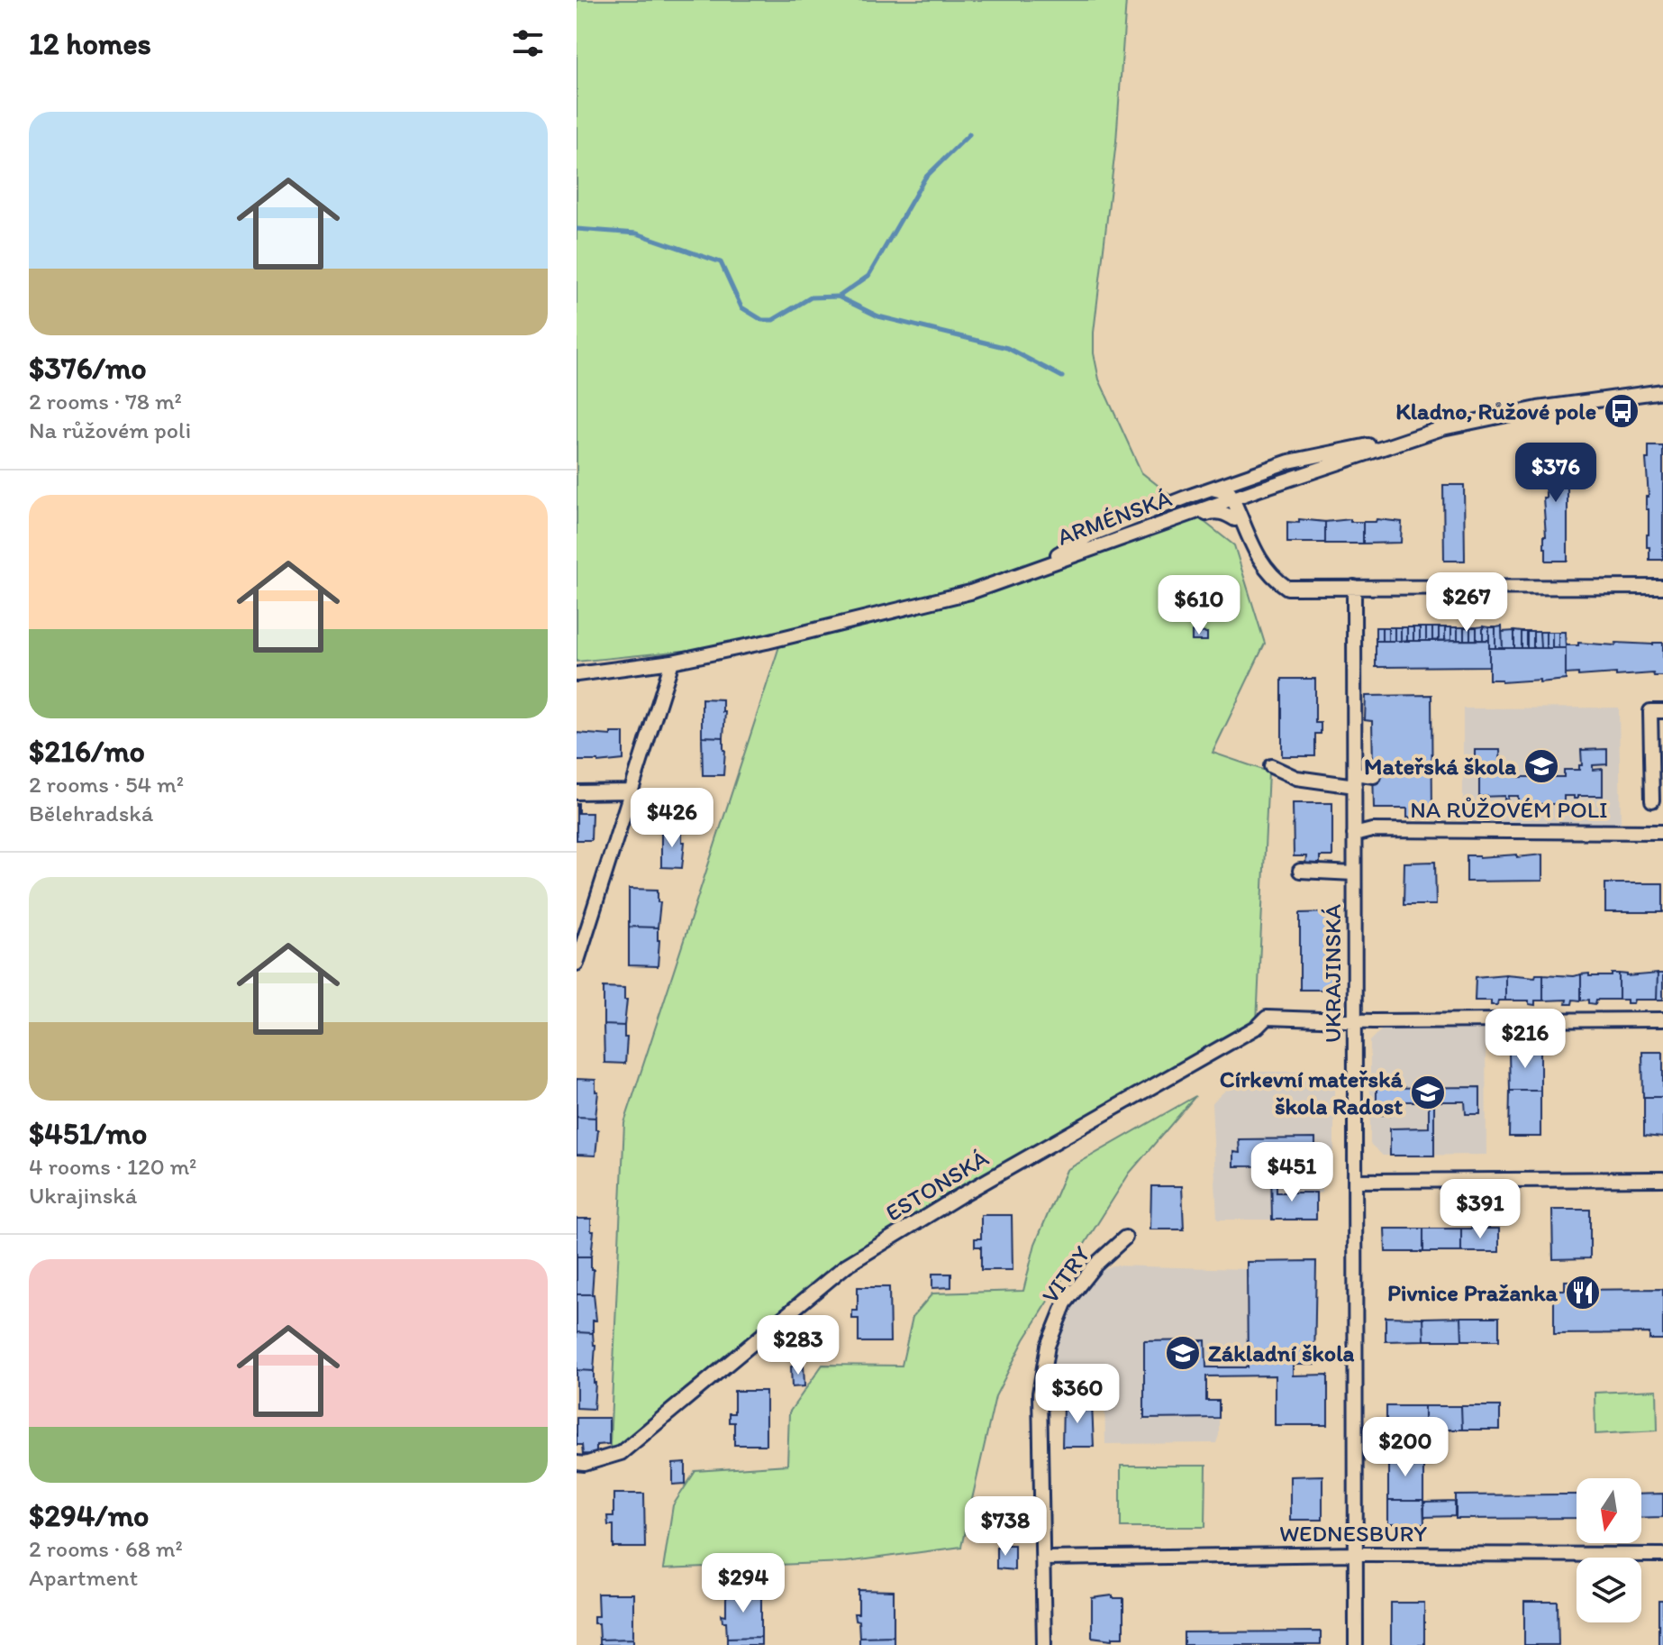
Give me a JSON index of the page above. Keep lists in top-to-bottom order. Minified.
{"streets":{"street":["ARMÉNSKÁ","NA RŮŽOVÉM POLI","UKRAJINSKÁ","ESTONSKÁ","VITRY","WEDNESBURY"]},"crossings":[["NA RŮŽOVÉM POLI","UKRAJINSKÁ"],["UKRAJINSKÁ","ESTONSKÁ"],["UKRAJINSKÁ","WEDNESBURY"],["VITRY","WEDNESBURY"]],"places":{"bus stop":["Kladno, Růžové pole"],"school or university":["Mateřská škola","Církevní mateřská škola Radost","Základní škola"],"restaurant":["Pivnice Pražanka"]},"north":"bottom","page":{"heading":"12 homes","list":[{"name":"$376/mo","note":"2 rooms · 78 m² · Na růžovém poli"},{"name":"$216/mo","note":"2 rooms · 54 m² · Bělehradská"},{"name":"$451/mo","note":"4 rooms · 120 m² · Ukrajinská"},{"name":"$294/mo","note":"2 rooms · 68 m² · Apartment"}],"price":["$376","$267","$610","$426","$216","$451","$391","$283","$360","$200","$738","$294"]}}
